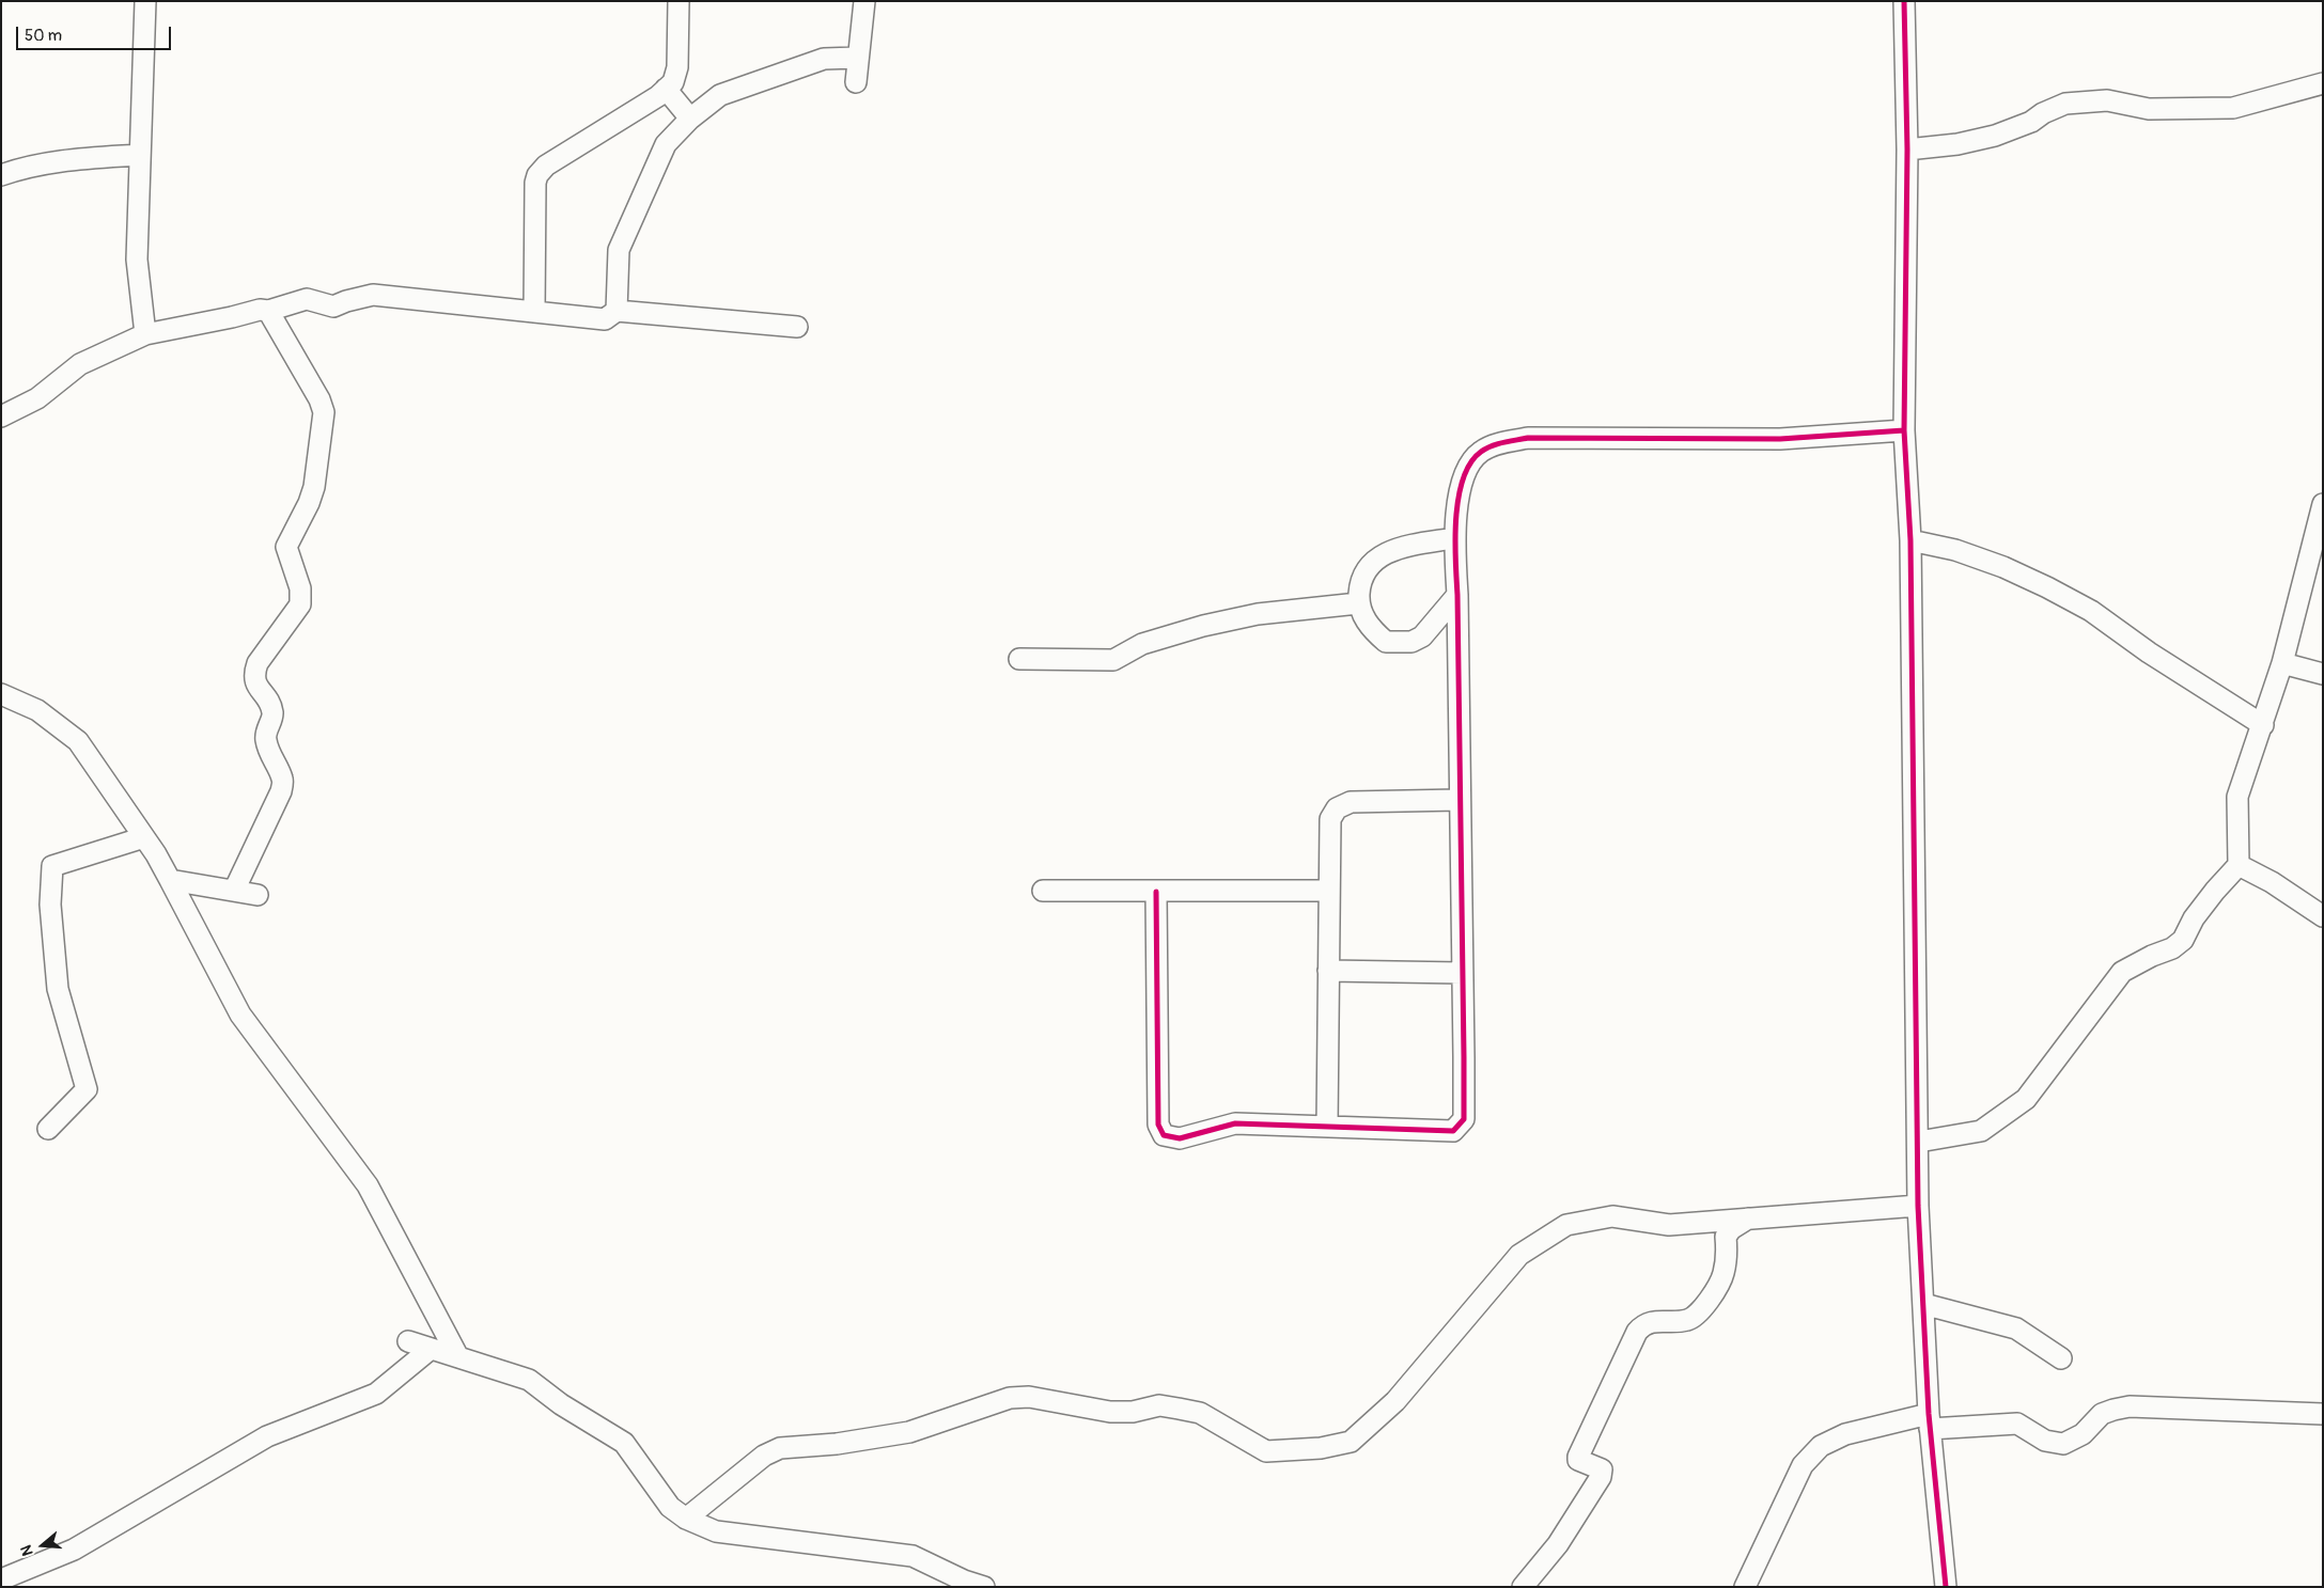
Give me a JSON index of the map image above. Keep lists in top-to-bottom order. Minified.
{"scale_bar":"50 m","north":"left"}
